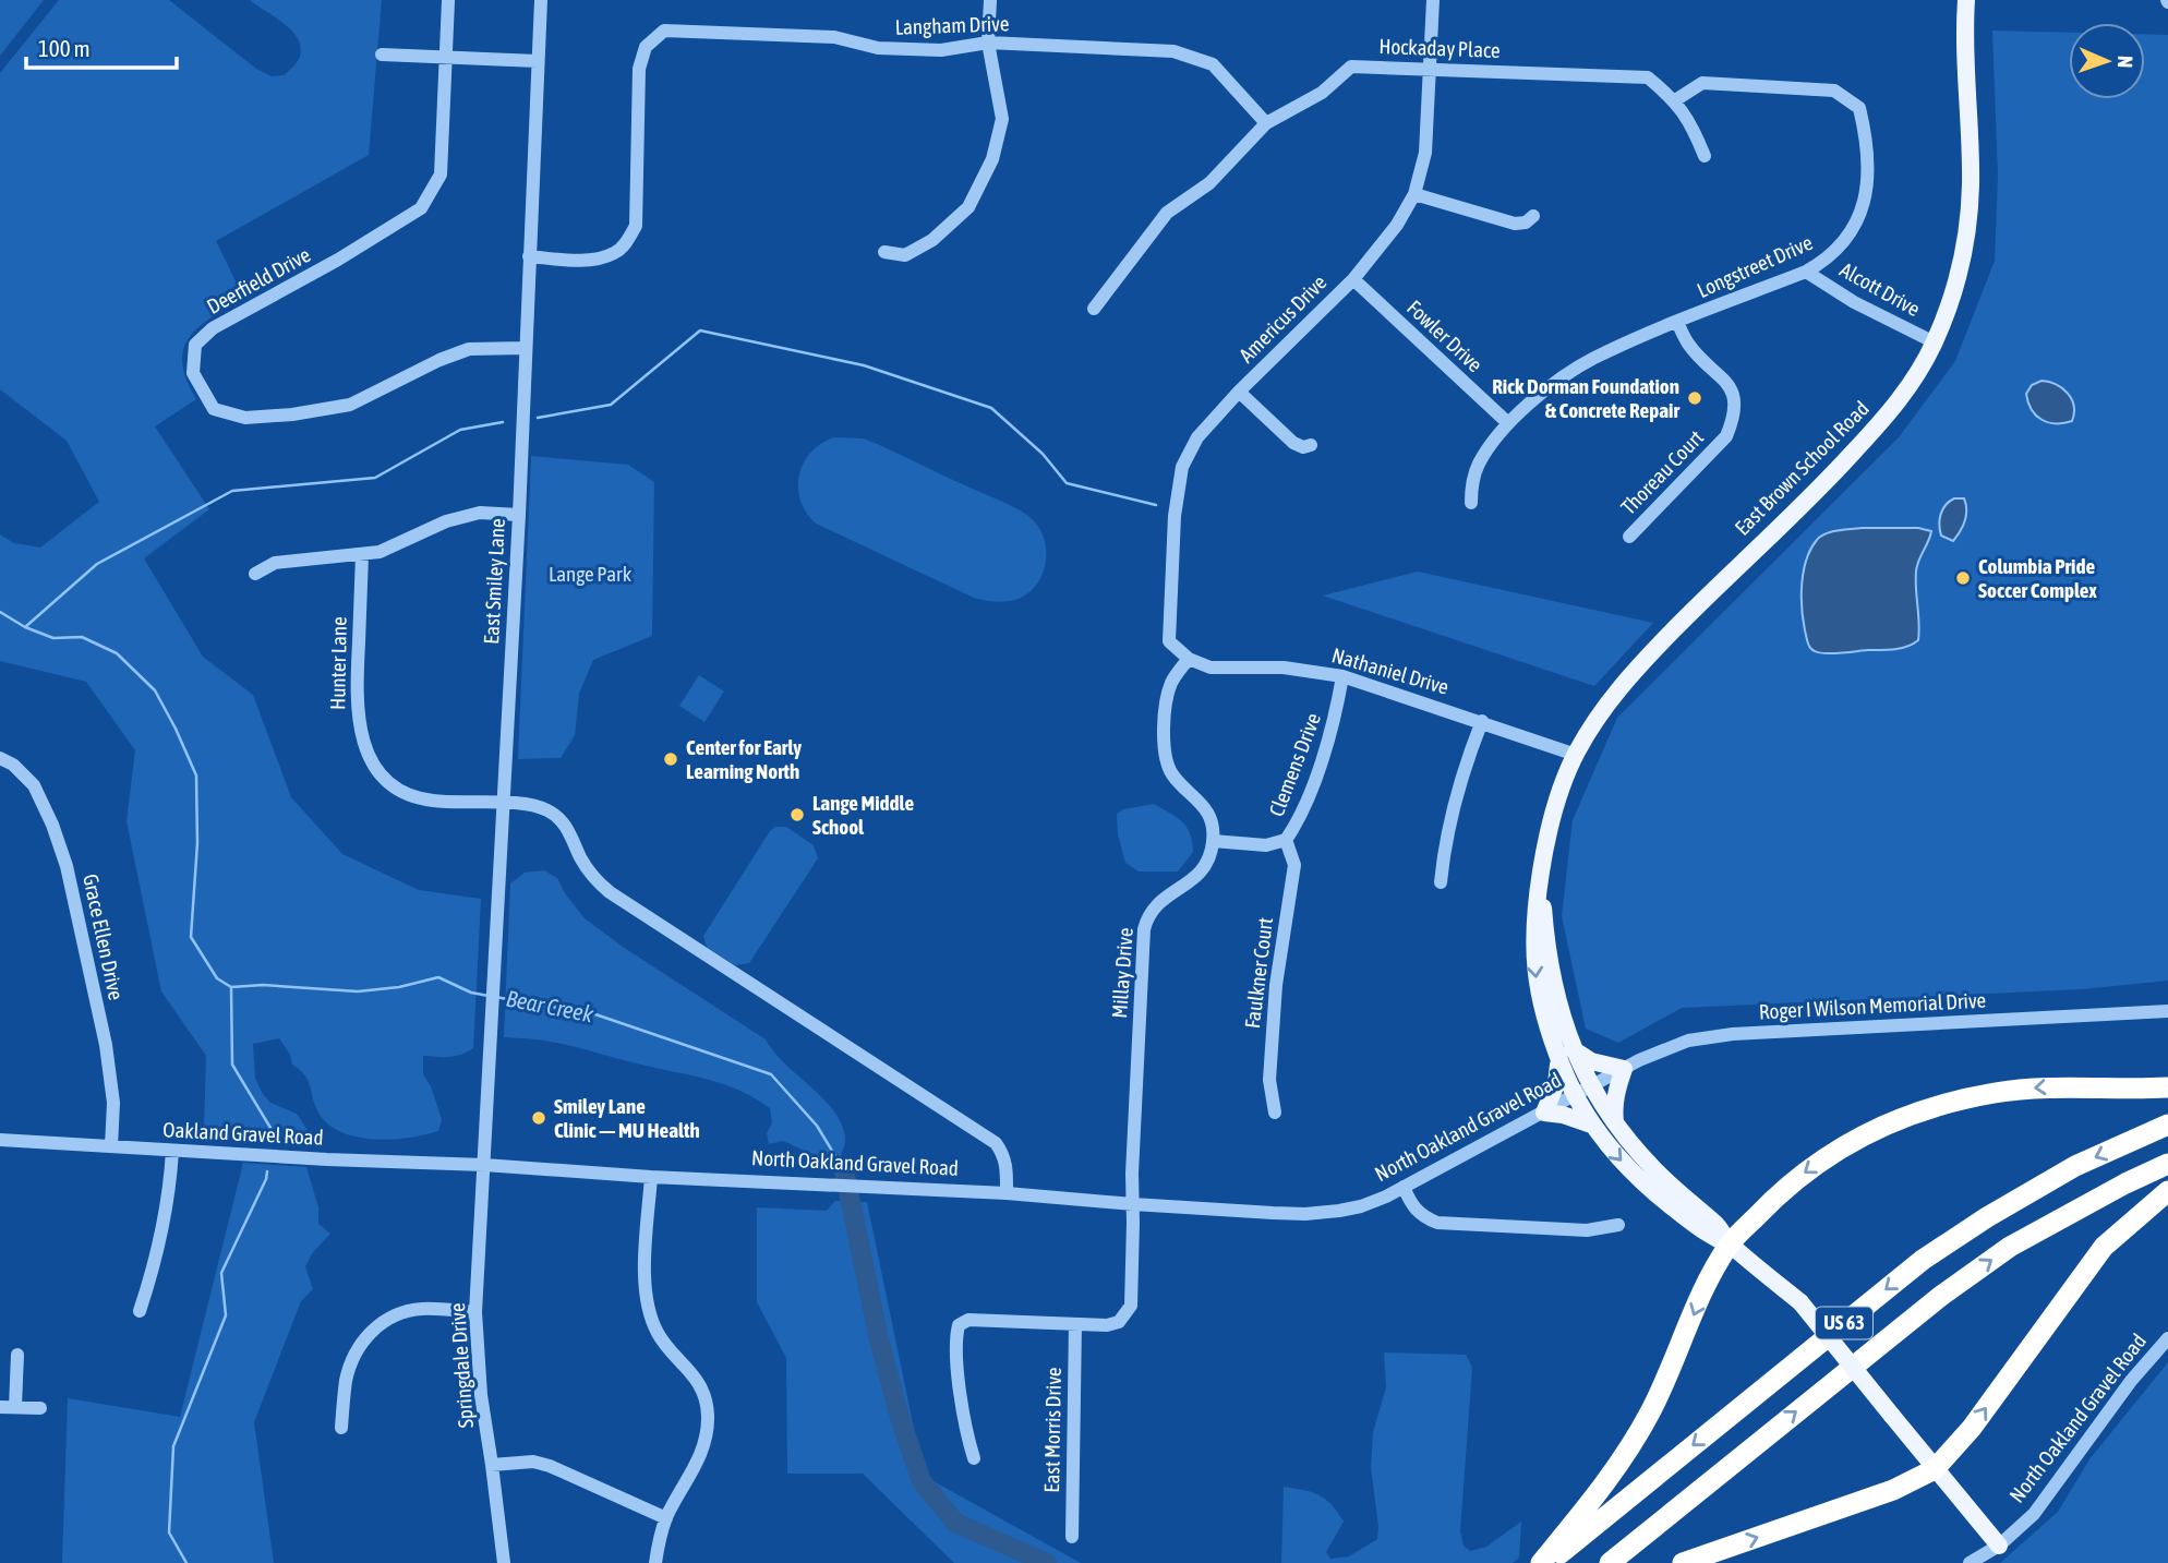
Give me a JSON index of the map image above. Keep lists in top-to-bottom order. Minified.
{"streets":{"highway":["US 63"],"main road":["East Brown School Road","North Oakland Gravel Road"],"street":["Langham Drive","Hockaday Place","Longstreet Drive","Deerfield Drive","Alcott Drive","Americus Drive","Fowler Drive","Thoreau Court","East Smiley Lane","Hunter Lane","Nathaniel Drive","Clemens Drive","Grace Ellen Drive","Millay Drive","Faulkner Court","Roger I Wilson Memorial Drive","Oakland Gravel Road","Springdale Drive","East Morris Drive"]},"crossings":[["Langham Drive","Hockaday Place"],["Langham Drive","East Smiley Lane"],["Hockaday Place","Longstreet Drive"],["Hockaday Place","Americus Drive"],["Longstreet Drive","Alcott Drive"],["Longstreet Drive","Fowler Drive"],["Longstreet Drive","Thoreau Court"],["Deerfield Drive","East Smiley Lane"],["Alcott Drive","East Brown School Road"],["Americus Drive","Fowler Drive"],["Americus Drive","Nathaniel Drive"],["East Brown School Road","Nathaniel Drive"],["East Brown School Road","Roger I Wilson Memorial Drive"],["East Brown School Road","North Oakland Gravel Road"],["East Smiley Lane","Hunter Lane"],["East Smiley Lane","North Oakland Gravel Road"],["East Smiley Lane","Oakland Gravel Road"],["East Smiley Lane","Springdale Drive"],["Hunter Lane","North Oakland Gravel Road"],["Nathaniel Drive","Clemens Drive"],["Clemens Drive","Millay Drive"],["Clemens Drive","Faulkner Court"],["Grace Ellen Drive","Oakland Gravel Road"],["Millay Drive","North Oakland Gravel Road"],["Millay Drive","East Morris Drive"],["Roger I Wilson Memorial Drive","North Oakland Gravel Road"],["North Oakland Gravel Road","Oakland Gravel Road"],["North Oakland Gravel Road","Springdale Drive"],["Oakland Gravel Road","Springdale Drive"]],"water":["Bear Creek"],"parks":["Lange Park"],"places":["Rick Dorman Foundation & Concrete Repair","Columbia Pride Soccer Complex","Center for Early Learning North","Lange Middle School","Smiley Lane Clinic — MU Health"],"scale_bar":"100 m","north":"right"}
